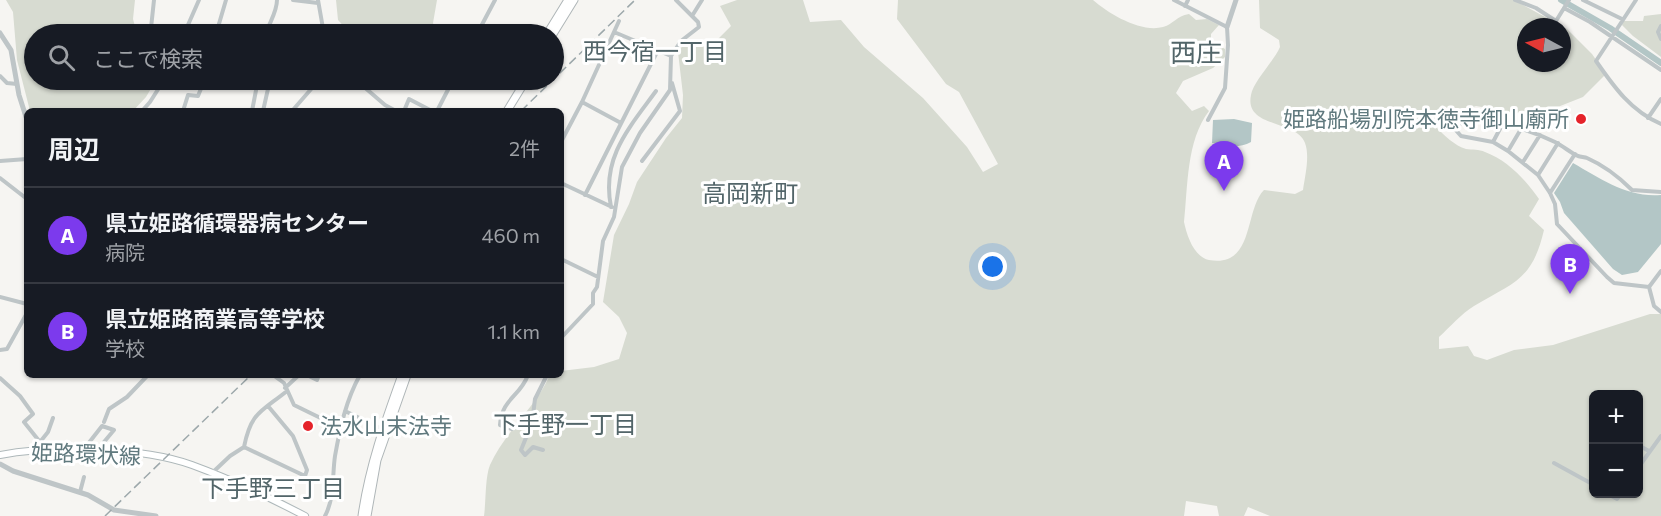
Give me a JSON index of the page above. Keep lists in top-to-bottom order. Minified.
{"streets":{"main road":["姫路環状線"]},"districts":["西今宿一丁目","西庄","高岡新町","下手野一丁目","下手野三丁目"],"places":["姫路船場別院本徳寺御山廟所","法水山末法寺"],"north":"left","page":{"search":"ここで検索","heading":["周辺","2件"],"pins":["A","B"],"list":[{"mark":"A","name":"県立姫路循環器病センター","note":"病院","value":"460 m"},{"mark":"B","name":"県立姫路商業高等学校","note":"学校","value":"1.1 km"}],"map_buttons":["+","−"]}}
